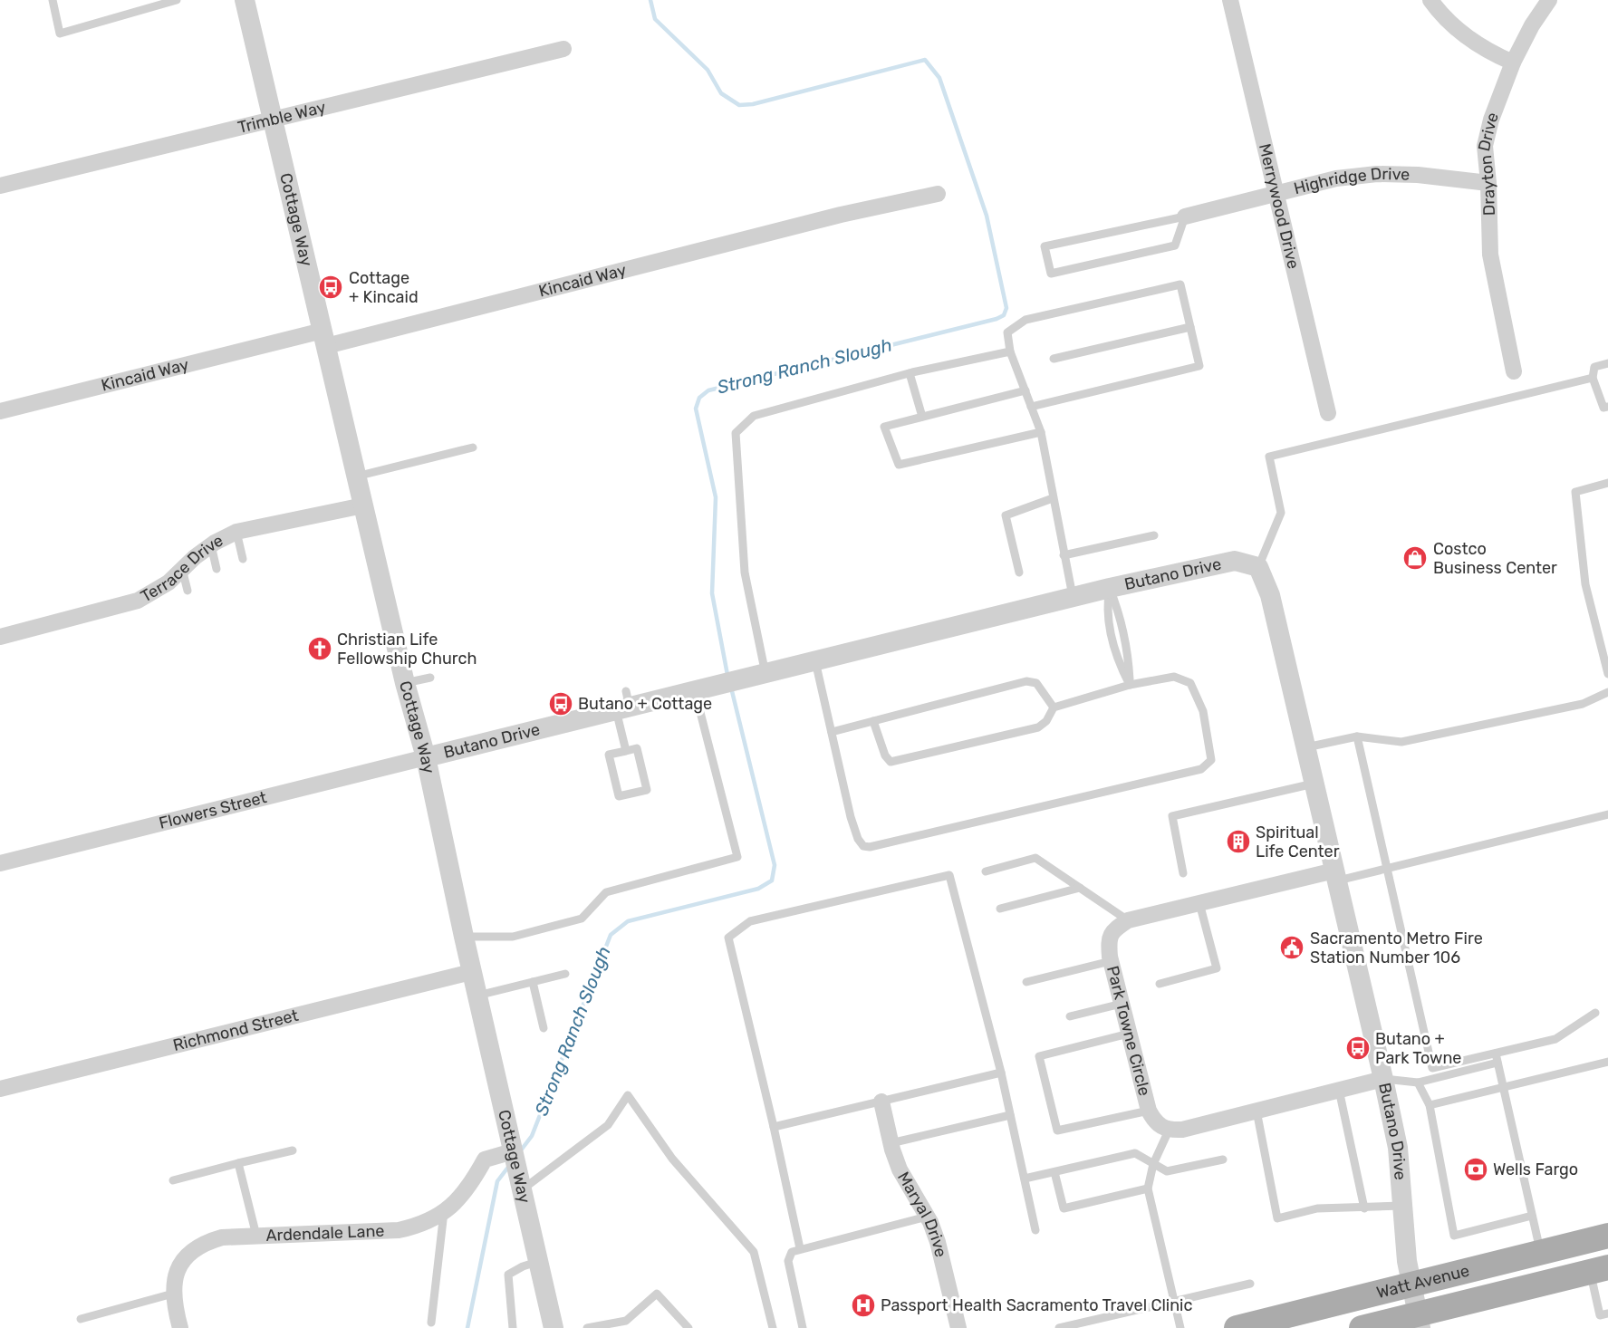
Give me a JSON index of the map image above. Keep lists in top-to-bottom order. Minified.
{"streets":{"main road":["Watt Avenue"],"street":["Trimble Way","Drayton Drive","Highridge Drive","Merrywood Drive","Cottage Way","Kincaid Way","Terrace Drive","Butano Drive","Flowers Street","Richmond Street","Park Towne Circle","Maryal Drive","Ardendale Lane"]},"crossings":[["Trimble Way","Cottage Way"],["Drayton Drive","Highridge Drive"],["Highridge Drive","Merrywood Drive"],["Cottage Way","Kincaid Way"],["Cottage Way","Terrace Drive"],["Cottage Way","Butano Drive"],["Cottage Way","Flowers Street"],["Cottage Way","Richmond Street"],["Cottage Way","Ardendale Lane"],["Butano Drive","Flowers Street"],["Butano Drive","Watt Avenue"]],"water":["Strong Ranch Slough"],"places":{"bus stop":["Cottage + Kincaid","Butano + Cottage","Butano + Park Towne"],"shop":["Costco Business Center"],"church":["Christian Life Fellowship Church"],"building":["Spiritual Life Center"],"public building":["Sacramento Metro Fire Station Number 106"],"bank":["Wells Fargo"],"hospital":["Passport Health Sacramento Travel Clinic"]}}
